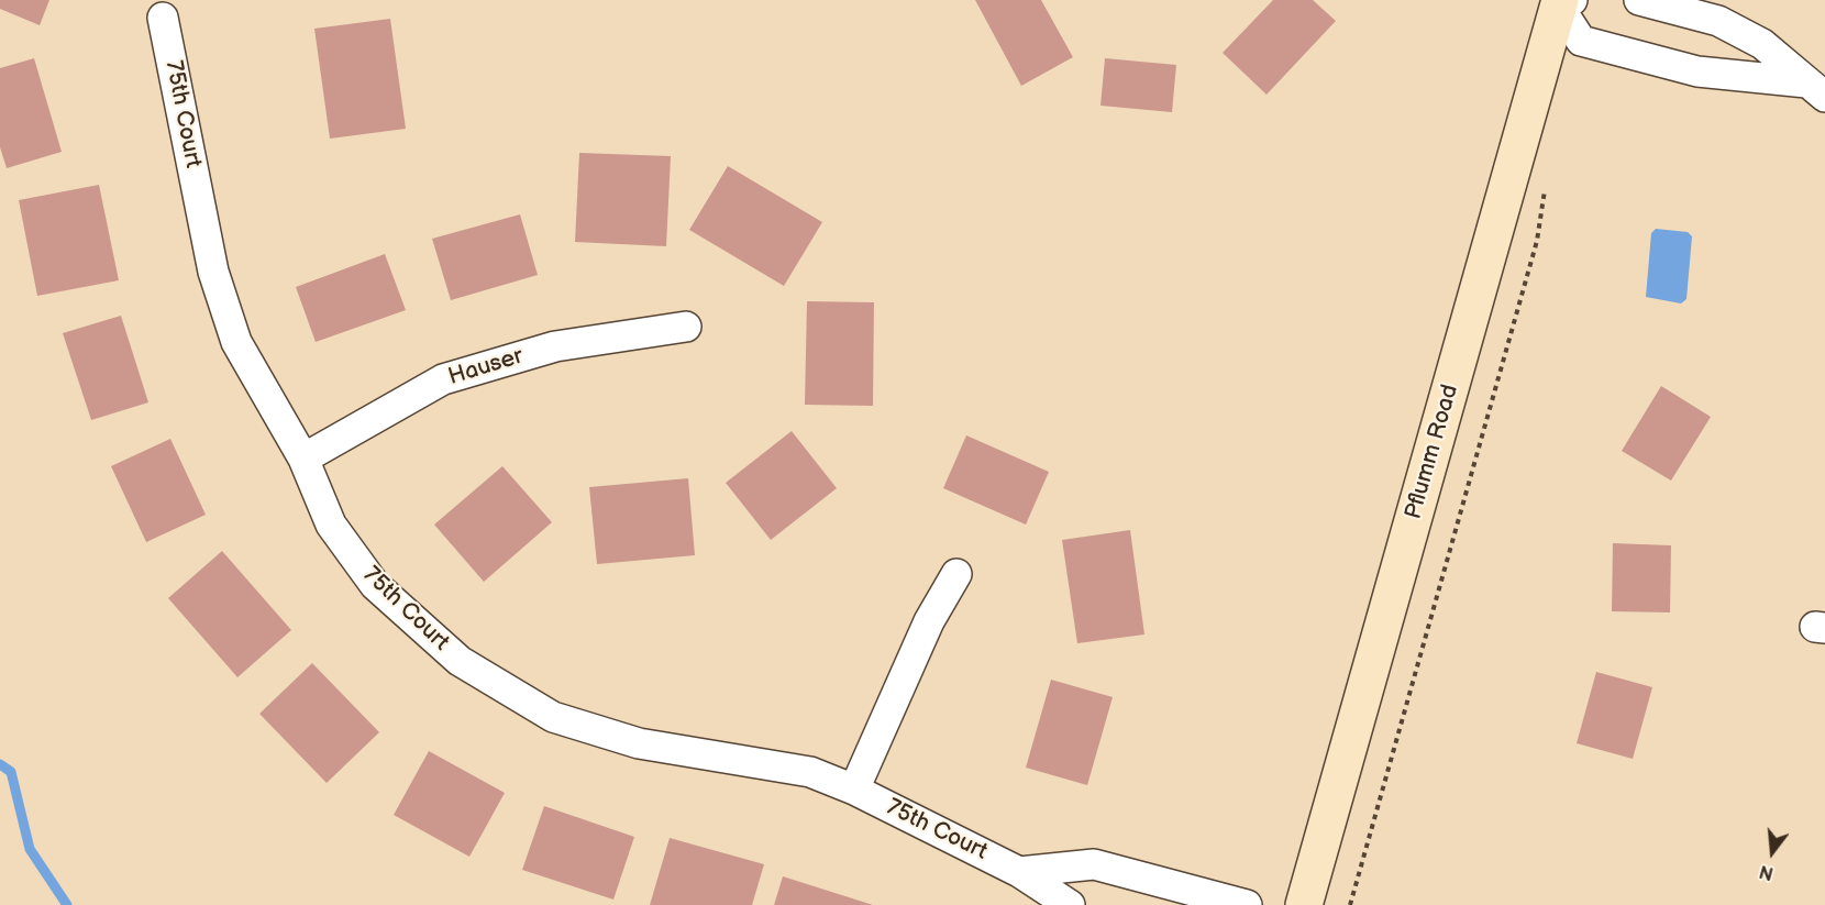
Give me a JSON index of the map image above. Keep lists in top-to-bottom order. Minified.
{"streets":{"main road":["Pflumm Road"],"street":["75th Court","Hauser"]},"crossings":[["75th Court","Hauser"]],"north":"bottom"}
